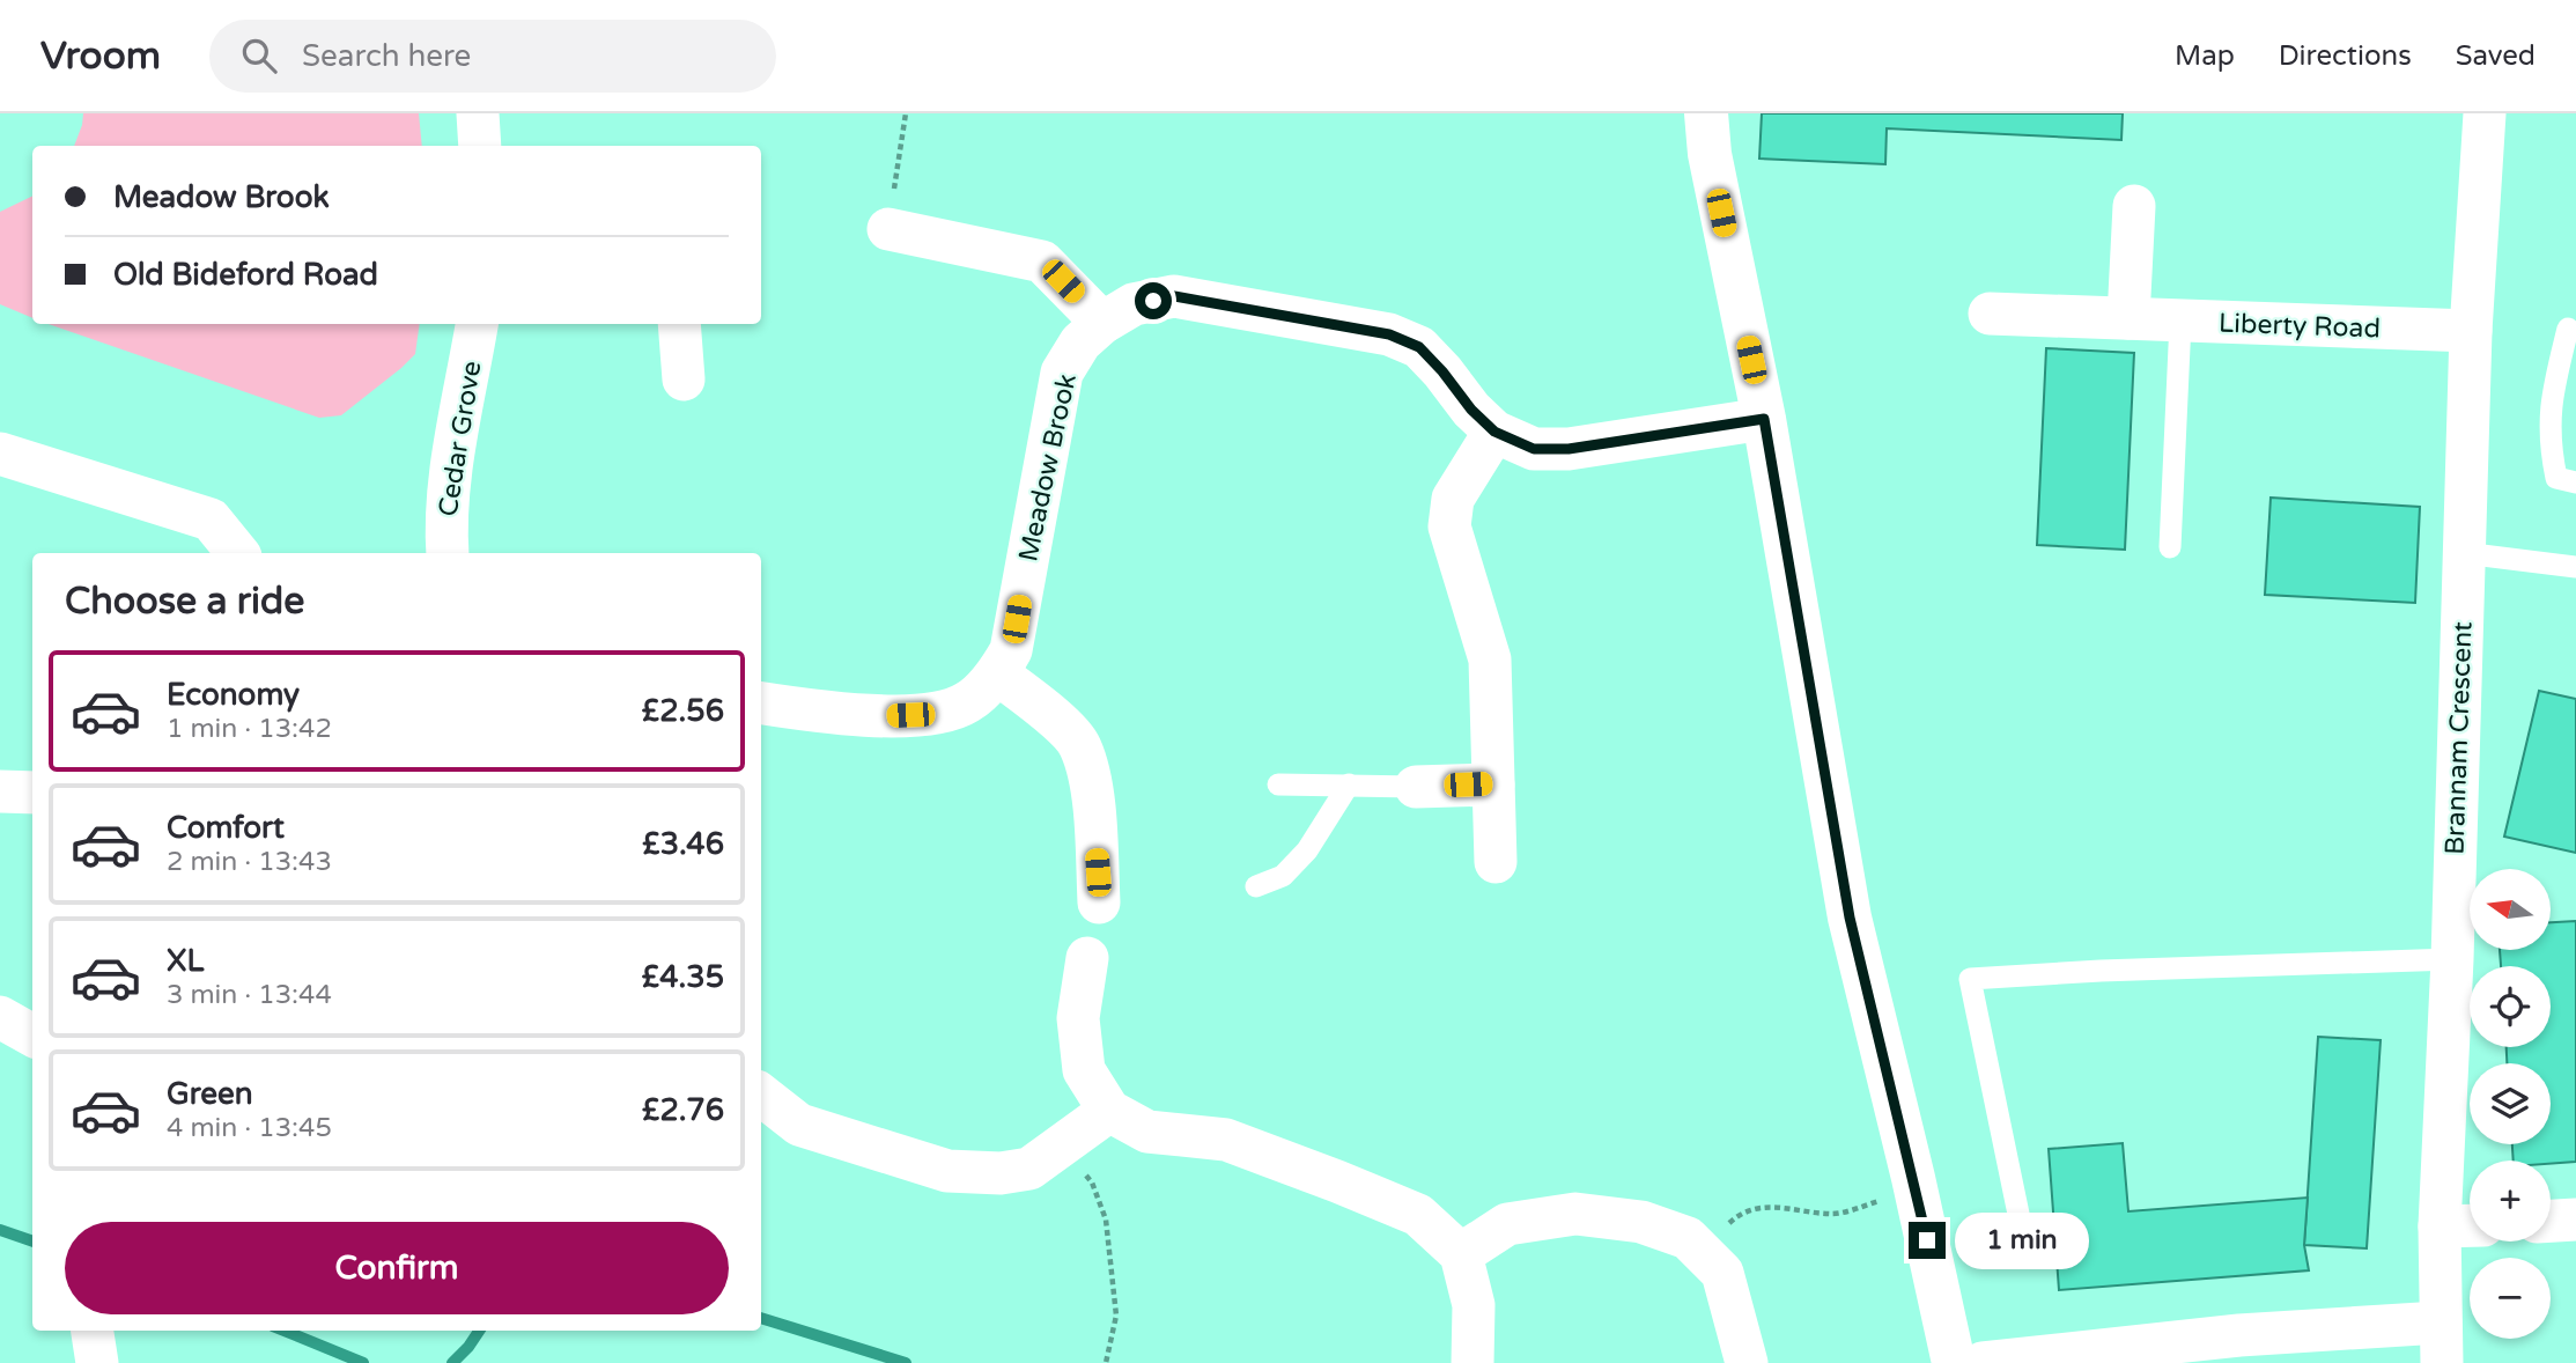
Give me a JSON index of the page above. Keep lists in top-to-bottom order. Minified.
{"streets":{"street":["Liberty Road","Cedar Grove","Meadow Brook","Brannam Crescent"]},"crossings":[["Liberty Road","Brannam Crescent"]],"north":"left","page":{"header":"Vroom","search":"Search here","nav":["Map","Directions","Saved"],"banner":["Meadow Brook","Old Bideford Road"],"heading":"Choose a ride","list":[{"name":"Economy","note":"1 min · 13:42","value":"£2.56"},{"name":"Comfort","note":"2 min · 13:43","value":"£3.46"},{"name":"XL","note":"3 min · 13:44","value":"£4.35"},{"name":"Green","note":"4 min · 13:45","value":"£2.76"}],"map_buttons":["+","−"],"buttons":"Confirm","bubble":"1 min"}}
